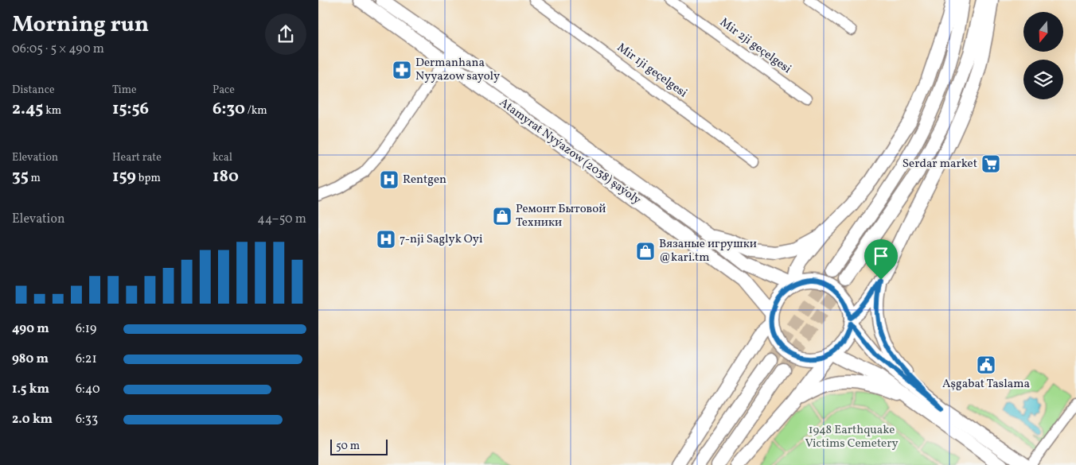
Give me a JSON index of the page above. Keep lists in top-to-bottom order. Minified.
{"streets":{"main road":["Atamyrat Nyýazow (2038) şaýoly"],"street":["Mir 2ji geçelgesi","Mir 1ji geçelgesi"]},"parks":["1948 Earthquake Victims Cemetery"],"places":{"pharmacy":["Dermanhana Nyyazow sayoly"],"supermarket":["Serdar market"],"hospital":["Rentgen","7-nji Saglyk Oyi"],"shop":["Ремонт Бытовой Техники","Вязаные игрушки @kari.tm"],"public building":["Aşgabat Taslama"]},"scale_bar":"50 m","north":"bottom","page":{"heading":["Morning run","06:05 · 5 × 490 m"],"stats":[["Distance","2.45 km"],["Time","15:56"],["Pace","6:30 /km"],["Elevation","35 m"],["Heart rate","159 bpm"],["kcal","180"]],"chart":["Elevation","44–50 m"],"list":[{"name":"490 m","note":"6:19"},{"name":"980 m","note":"6:21"},{"name":"1.5 km","note":"6:40"},{"name":"2.0 km","note":"6:33"}],"scale":"50 m"}}
